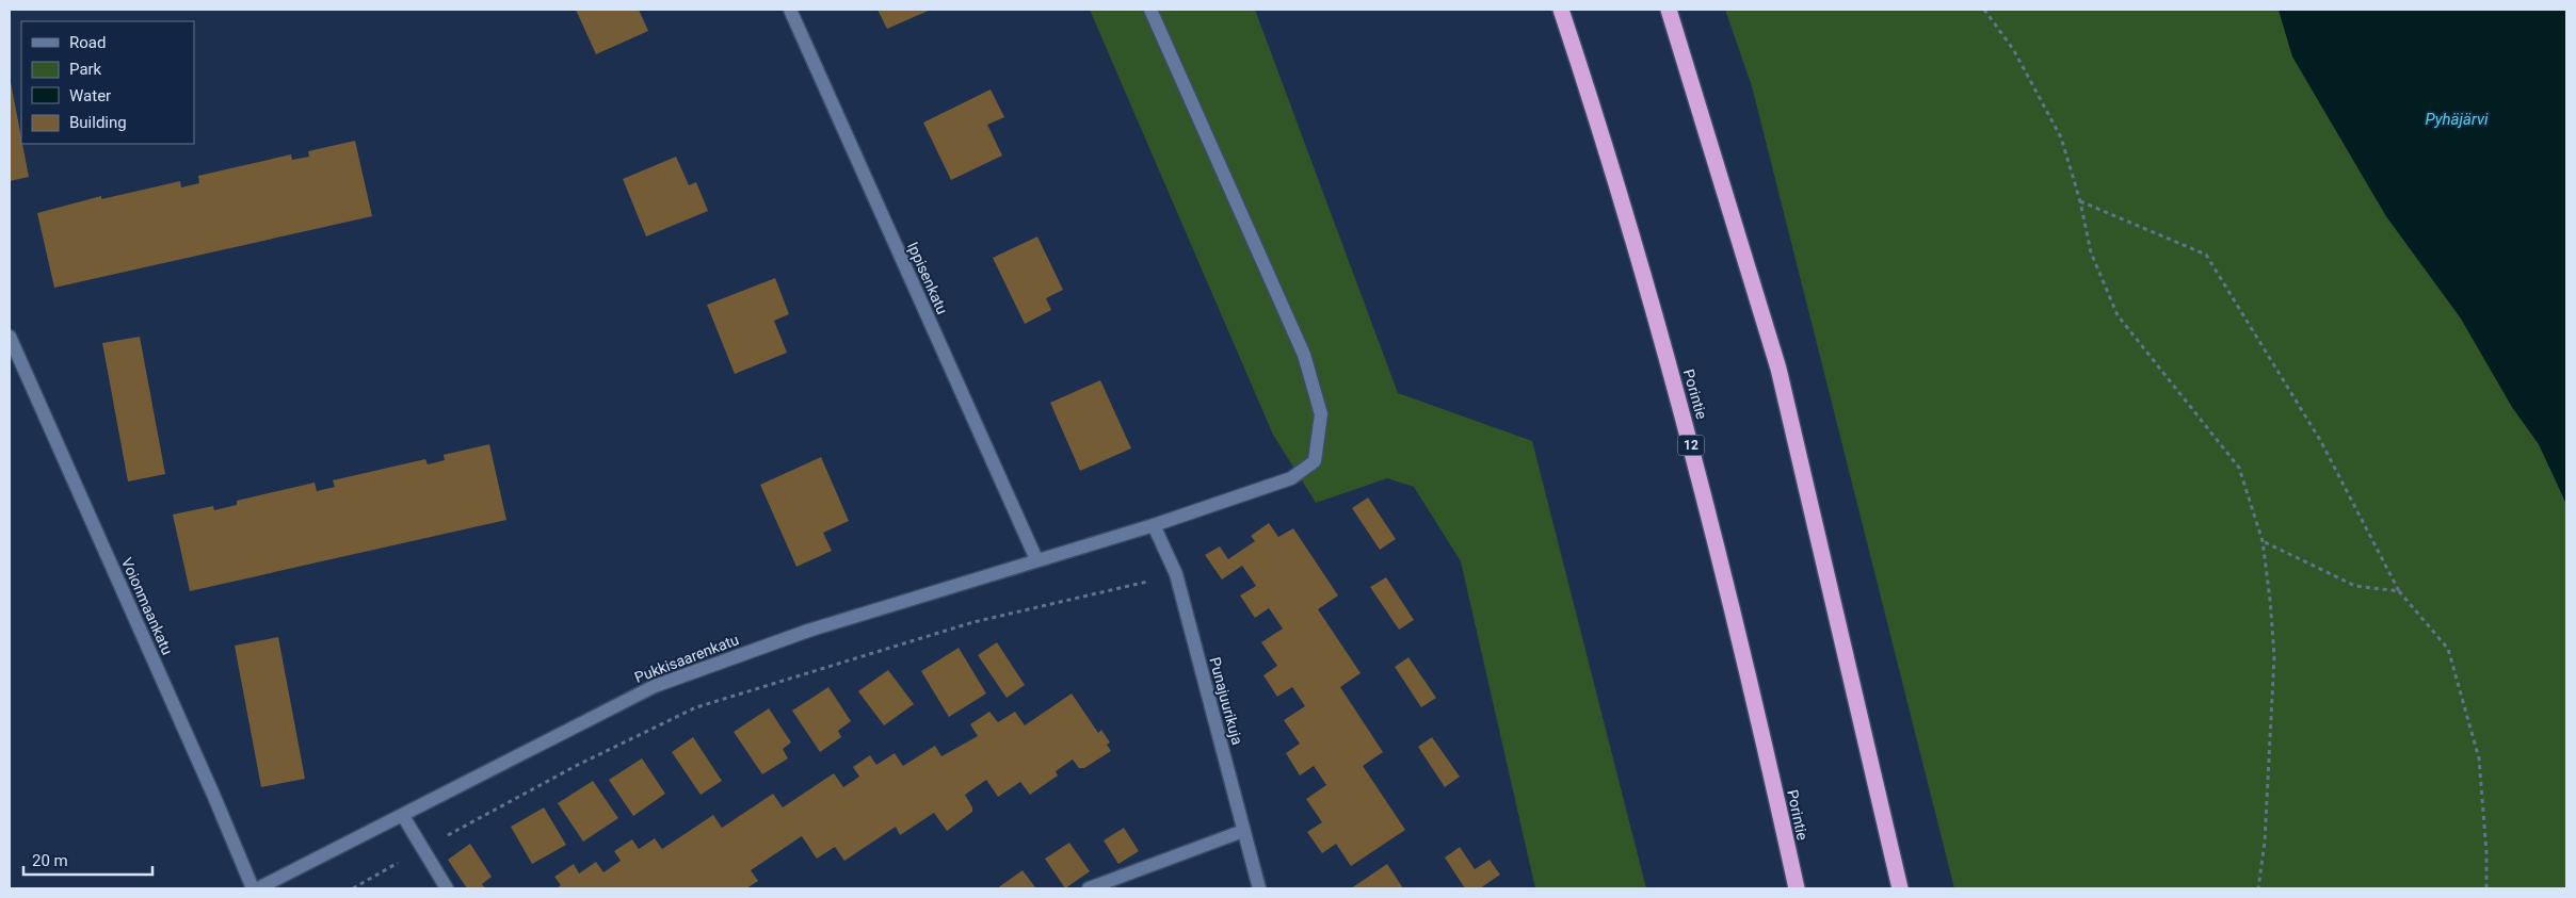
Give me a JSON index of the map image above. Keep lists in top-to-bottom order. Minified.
{"streets":{"highway":["Porintie","12"],"street":["Ippisenkatu","Voionmaankatu","Pukkisaarenkatu","Punajuurikuja"]},"crossings":[["Ippisenkatu","Pukkisaarenkatu"],["Pukkisaarenkatu","Punajuurikuja"]],"water":["Pyhäjärvi"],"legend":["Road","Park","Water","Building"],"scale_bar":"20 m"}
